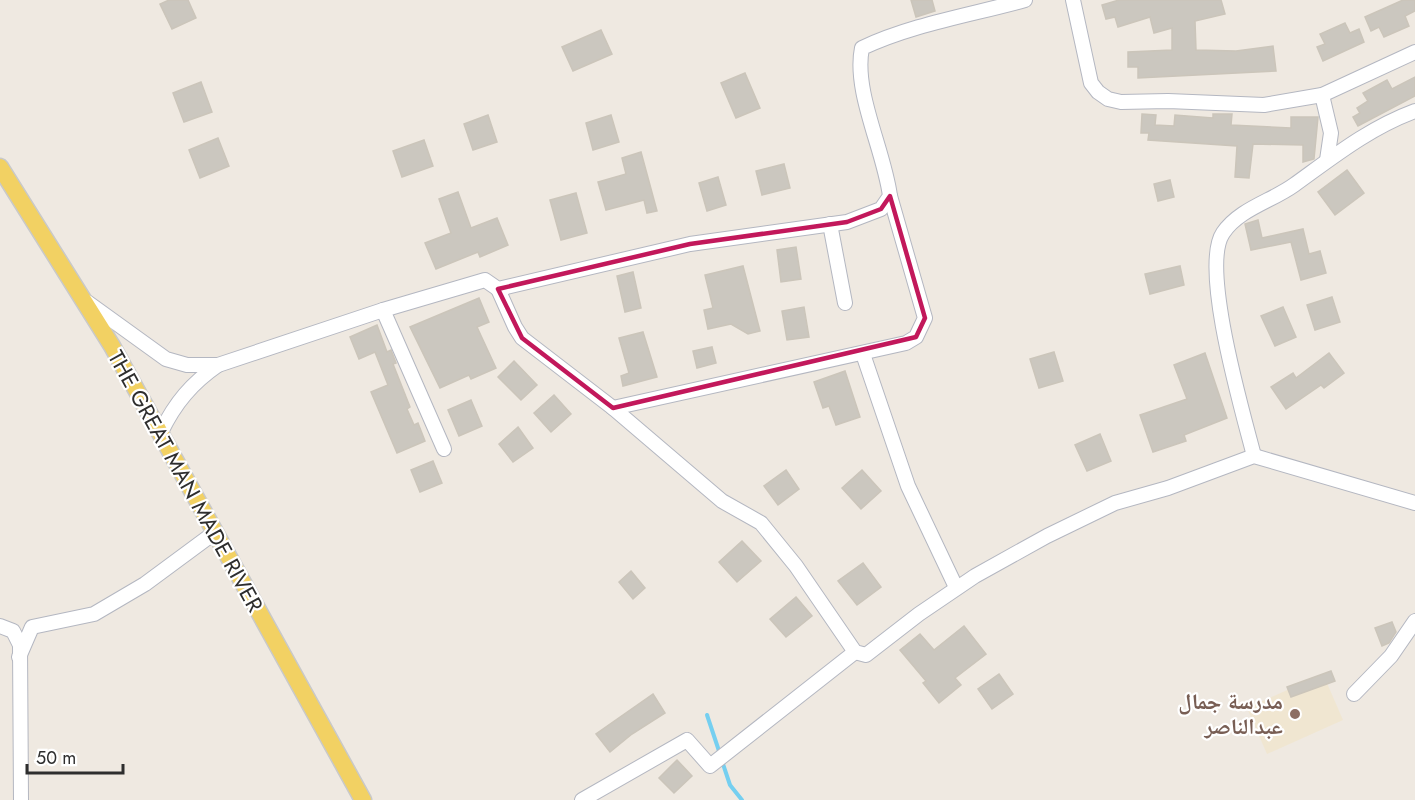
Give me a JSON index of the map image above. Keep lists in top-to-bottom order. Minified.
{"streets":{"main road":["THE GREAT MAN MADE RIVER"]},"places":["مدرسة جمال عبدالناصر"],"scale_bar":"50 m"}
